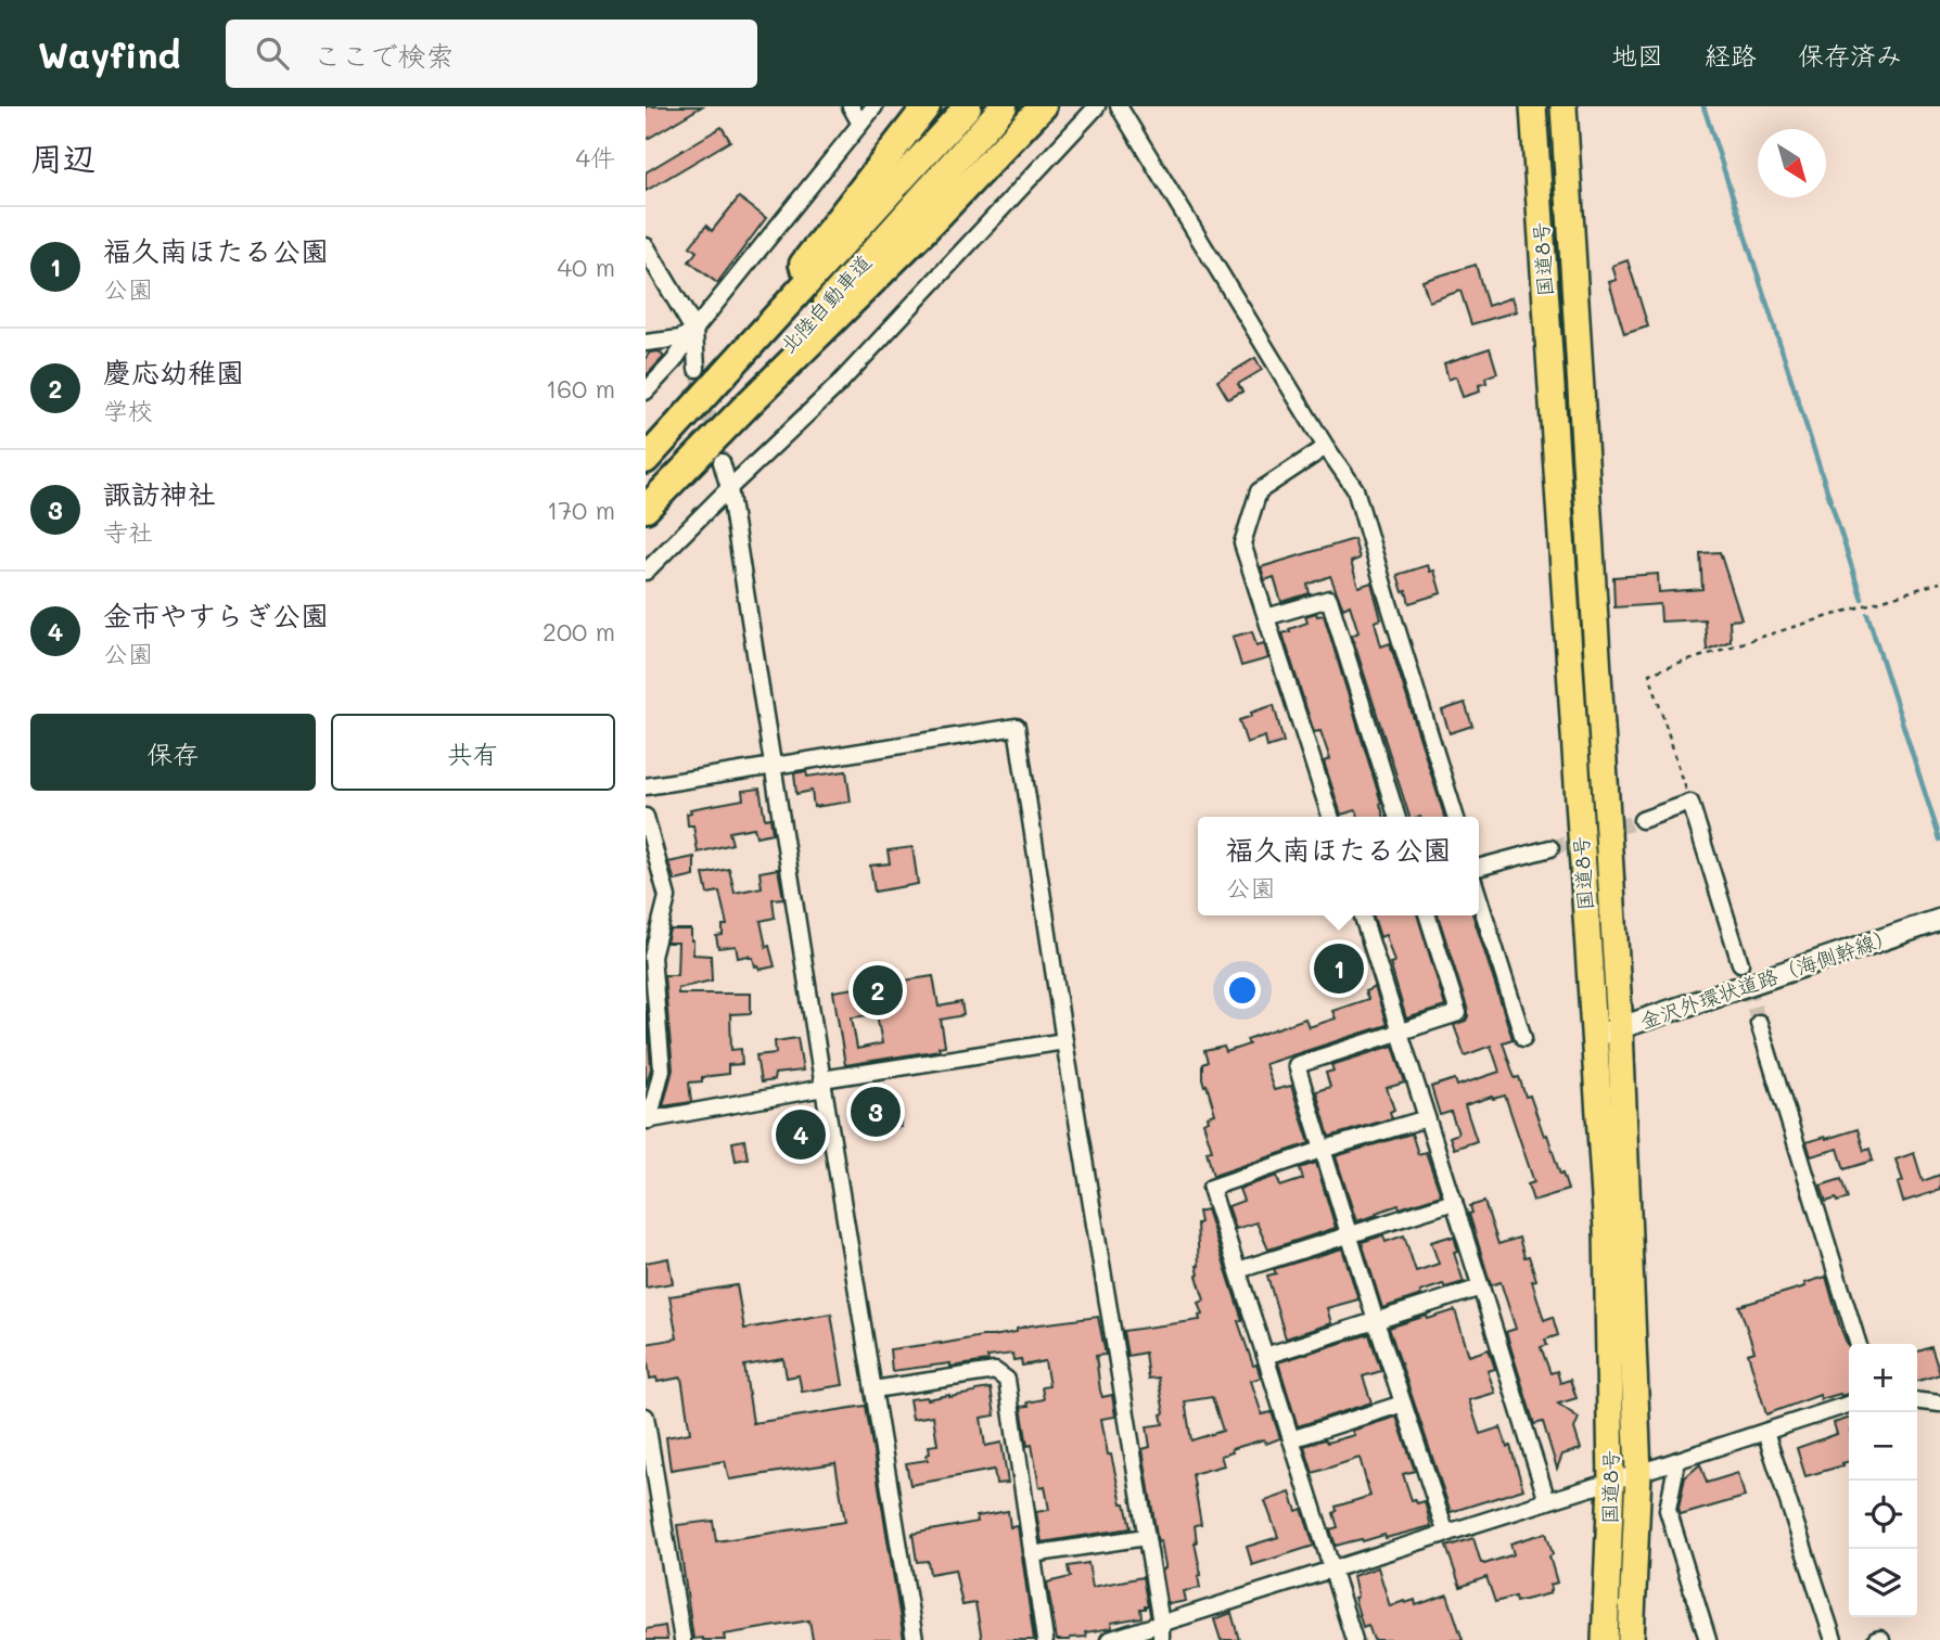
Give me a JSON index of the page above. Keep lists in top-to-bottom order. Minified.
{"streets":{"highway":["国道8号","北陸自動車道"],"main road":["金沢外環状道路（海側幹線）"]},"crossings":[["国道8号","金沢外環状道路（海側幹線）"]],"north":"bottom right","page":{"header":"Wayfind","search":"ここで検索","nav":["地図","経路","保存済み"],"heading":["周辺","4件"],"list":[{"mark":"1","name":"福久南ほたる公園","note":"公園","value":"40 m"},{"mark":"2","name":"慶応幼稚園","note":"学校","value":"160 m"},{"mark":"3","name":"諏訪神社","note":"寺社","value":"170 m"},{"mark":"4","name":"金市やすらぎ公園","note":"公園","value":"200 m"}],"buttons":["保存","共有"],"popup":["福久南ほたる公園","公園"],"pins":["1","2","3","4"],"map_buttons":["+","−"]}}
